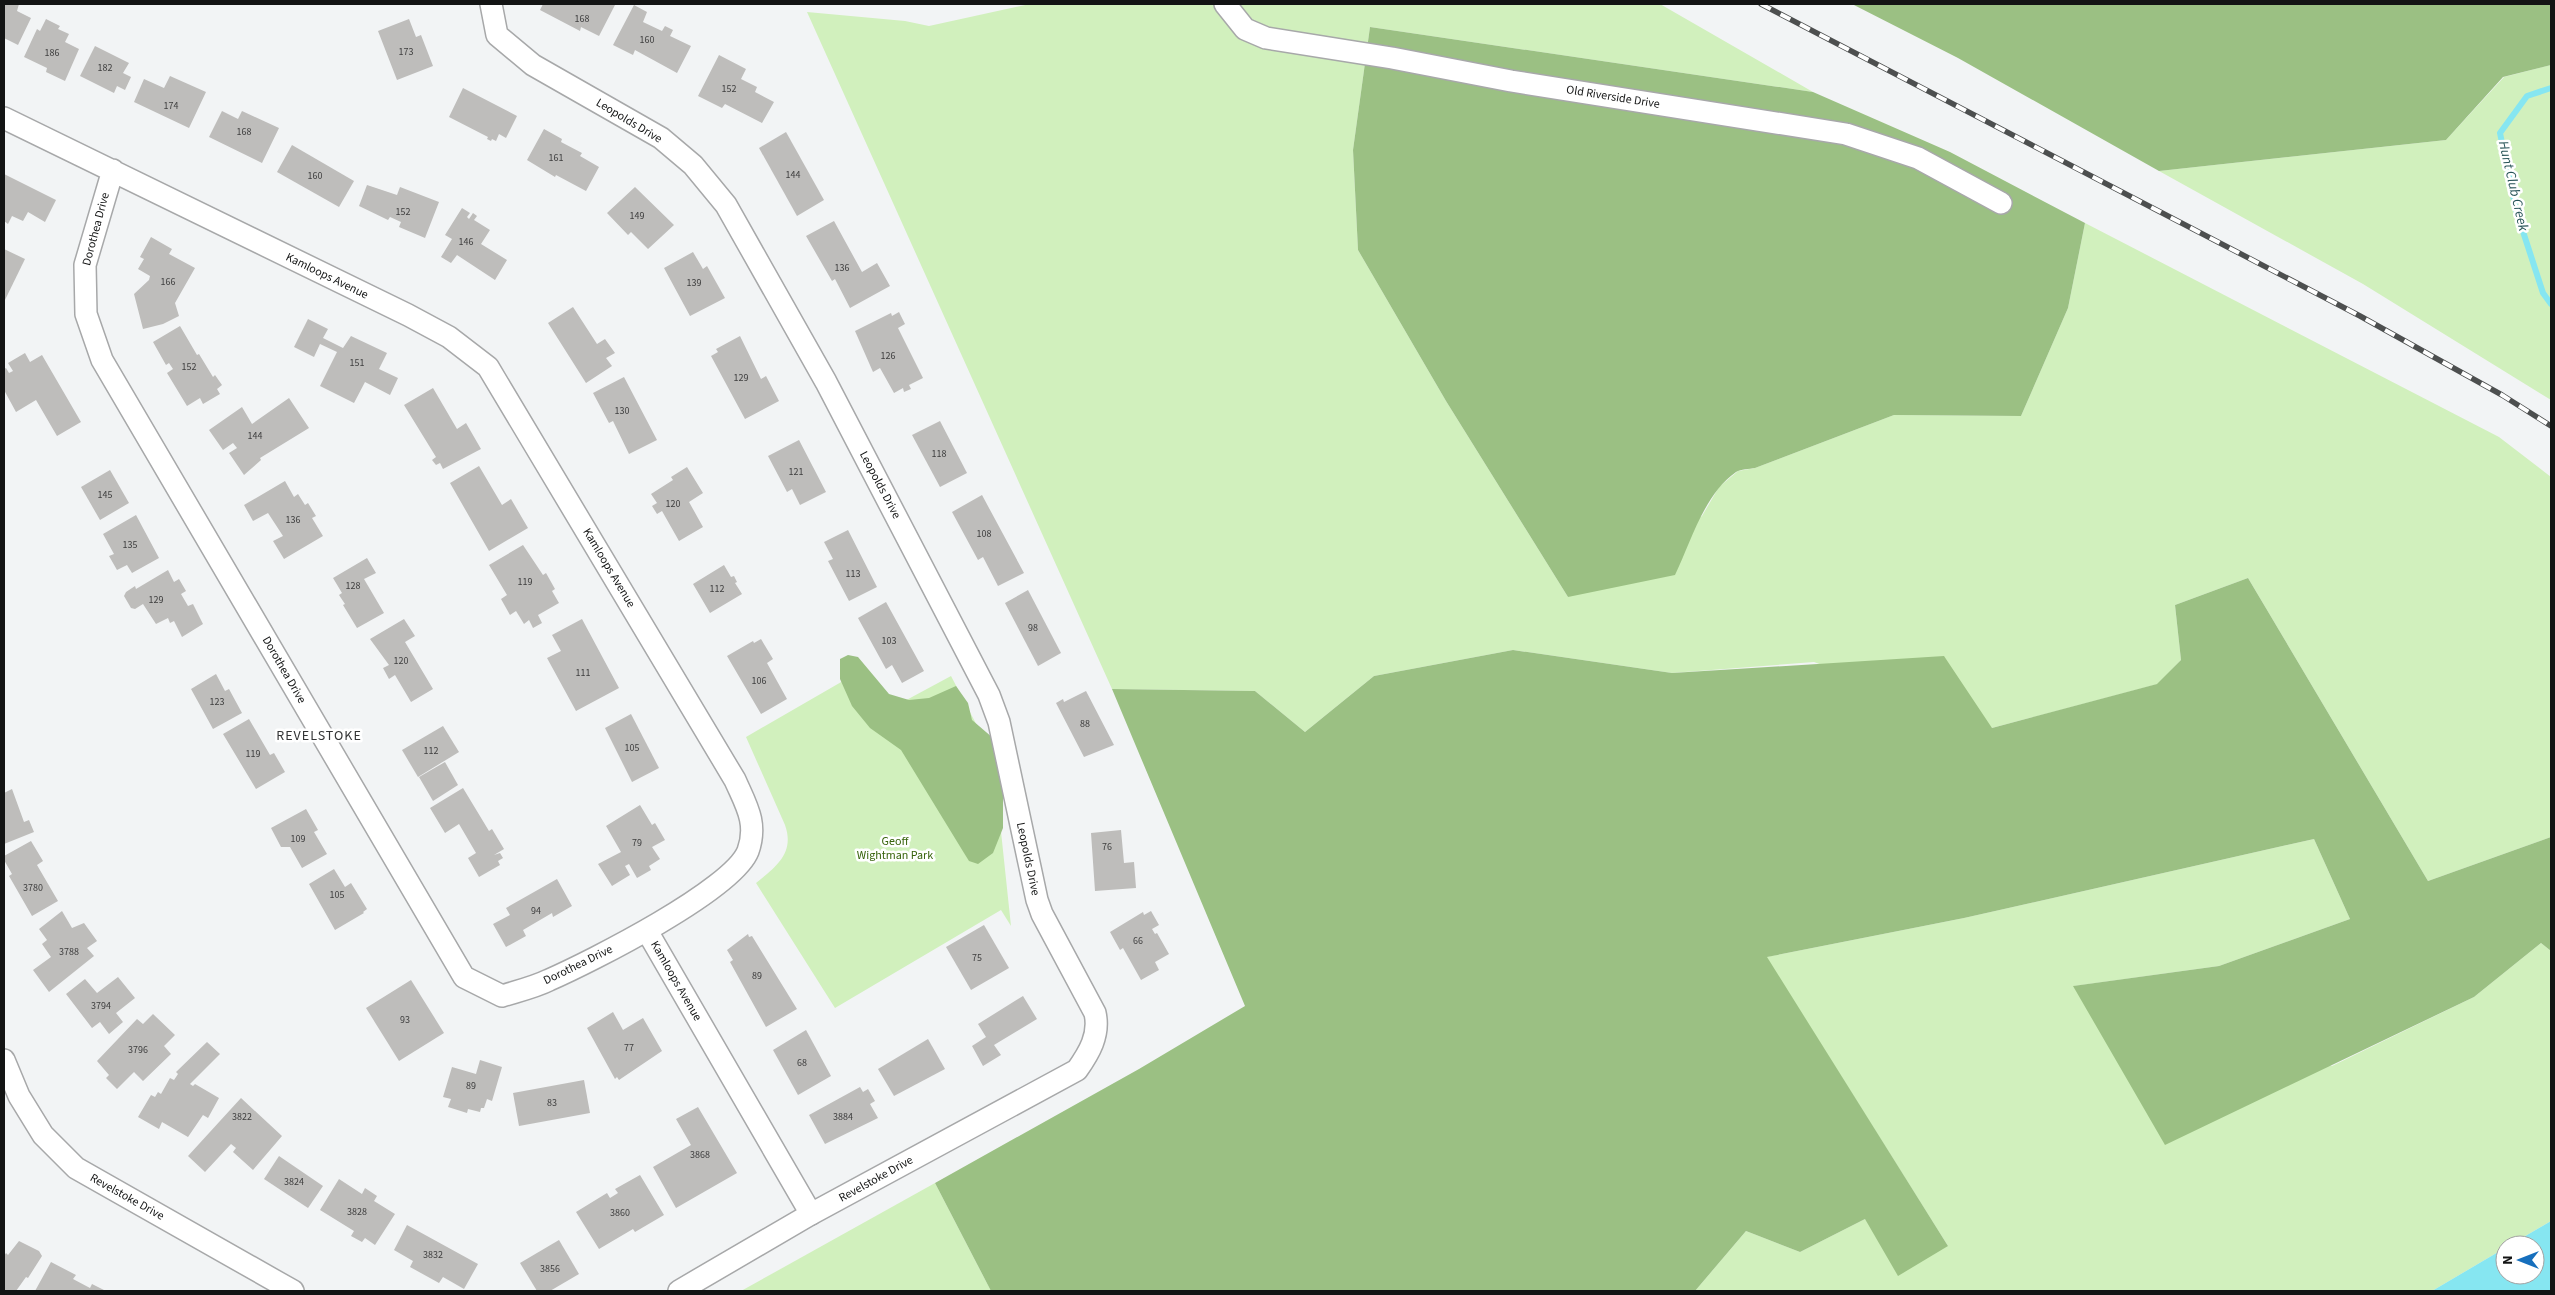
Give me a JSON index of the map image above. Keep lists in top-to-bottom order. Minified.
{"streets":{"street":["Old Riverside Drive","Leopolds Drive","Dorothea Drive","Kamloops Avenue","Revelstoke Drive"]},"crossings":[["Leopolds Drive","Revelstoke Drive"],["Dorothea Drive","Kamloops Avenue"],["Kamloops Avenue","Revelstoke Drive"]],"districts":["REVELSTOKE"],"water":["Hunt Club Creek"],"parks":["Geoff Wightman Park"],"house_numbers":["168","160","173","186","182","152","174","168","161","144","160","152","149","146","136","166","139","126","151","152","129","130","144","118","121","145","120","136","108","135","113","119","128","112","129","98","103","120","111","106","123","88","105","112","119","109","79","76","3780","105","94","66","3788","75","89","3794","93","77","3796","68","89","83","3822","3884","3868","3824","3828","3860","3832","3856"],"north":"left"}
